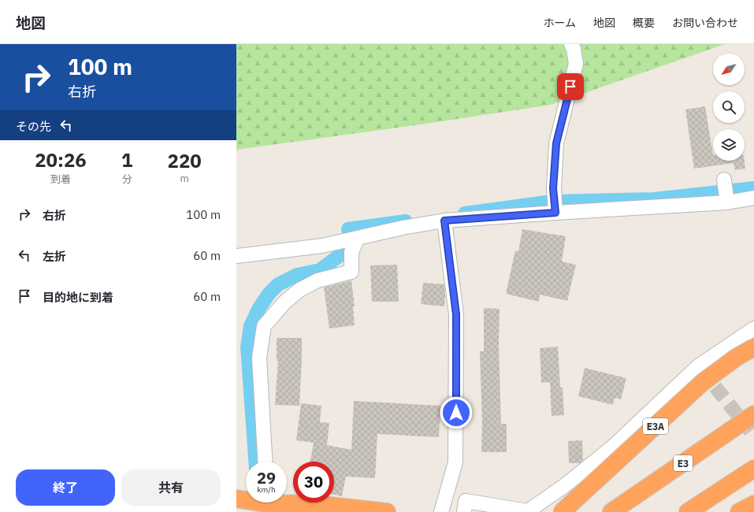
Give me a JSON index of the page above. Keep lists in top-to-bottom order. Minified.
{"streets":{"highway":["E3A","E3"]},"north":"bottom left","page":{"header":"地図","nav":["ホーム","地図","概要","お問い合わせ"],"turn":["100 m","右折"],"then":"その先","eta":["20:26","到着","1","分","220","m"],"list":[{"name":"右折","value":"100 m"},{"name":"左折","value":"60 m"},{"name":"目的地に到着","value":"60 m"}],"speed":"29 km/h","limit":"30","buttons":["終了","共有"]}}
